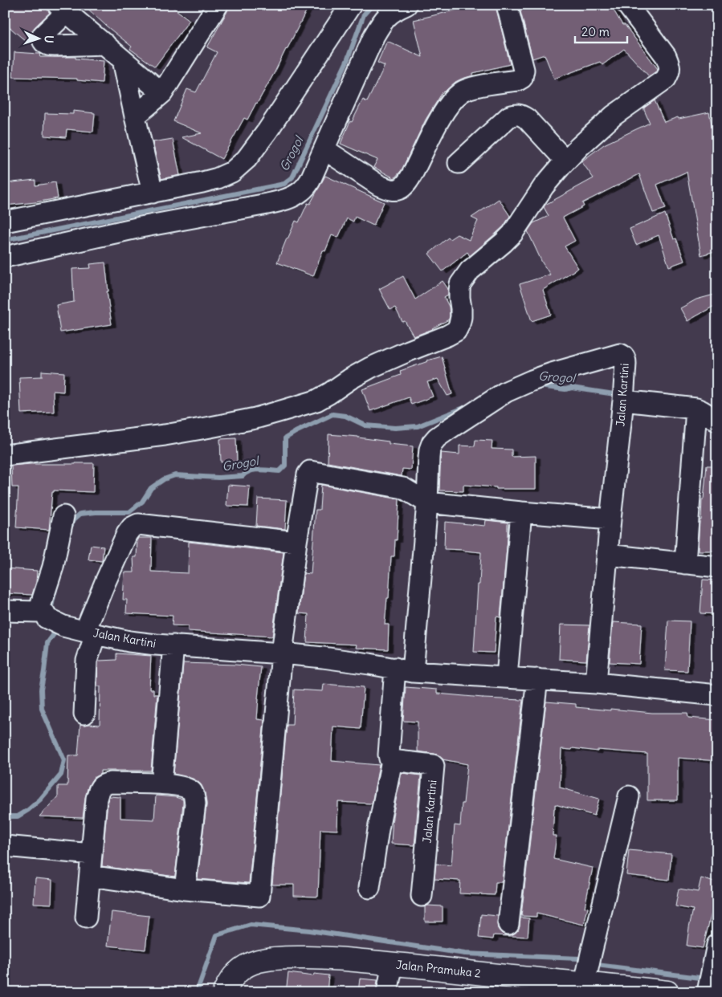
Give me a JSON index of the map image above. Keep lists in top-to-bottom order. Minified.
{"streets":{"main road":["Jalan Pramuka 2"],"street":["Jalan Kartini"]},"water":["Grogol"],"scale_bar":"20 m","north":"right"}
